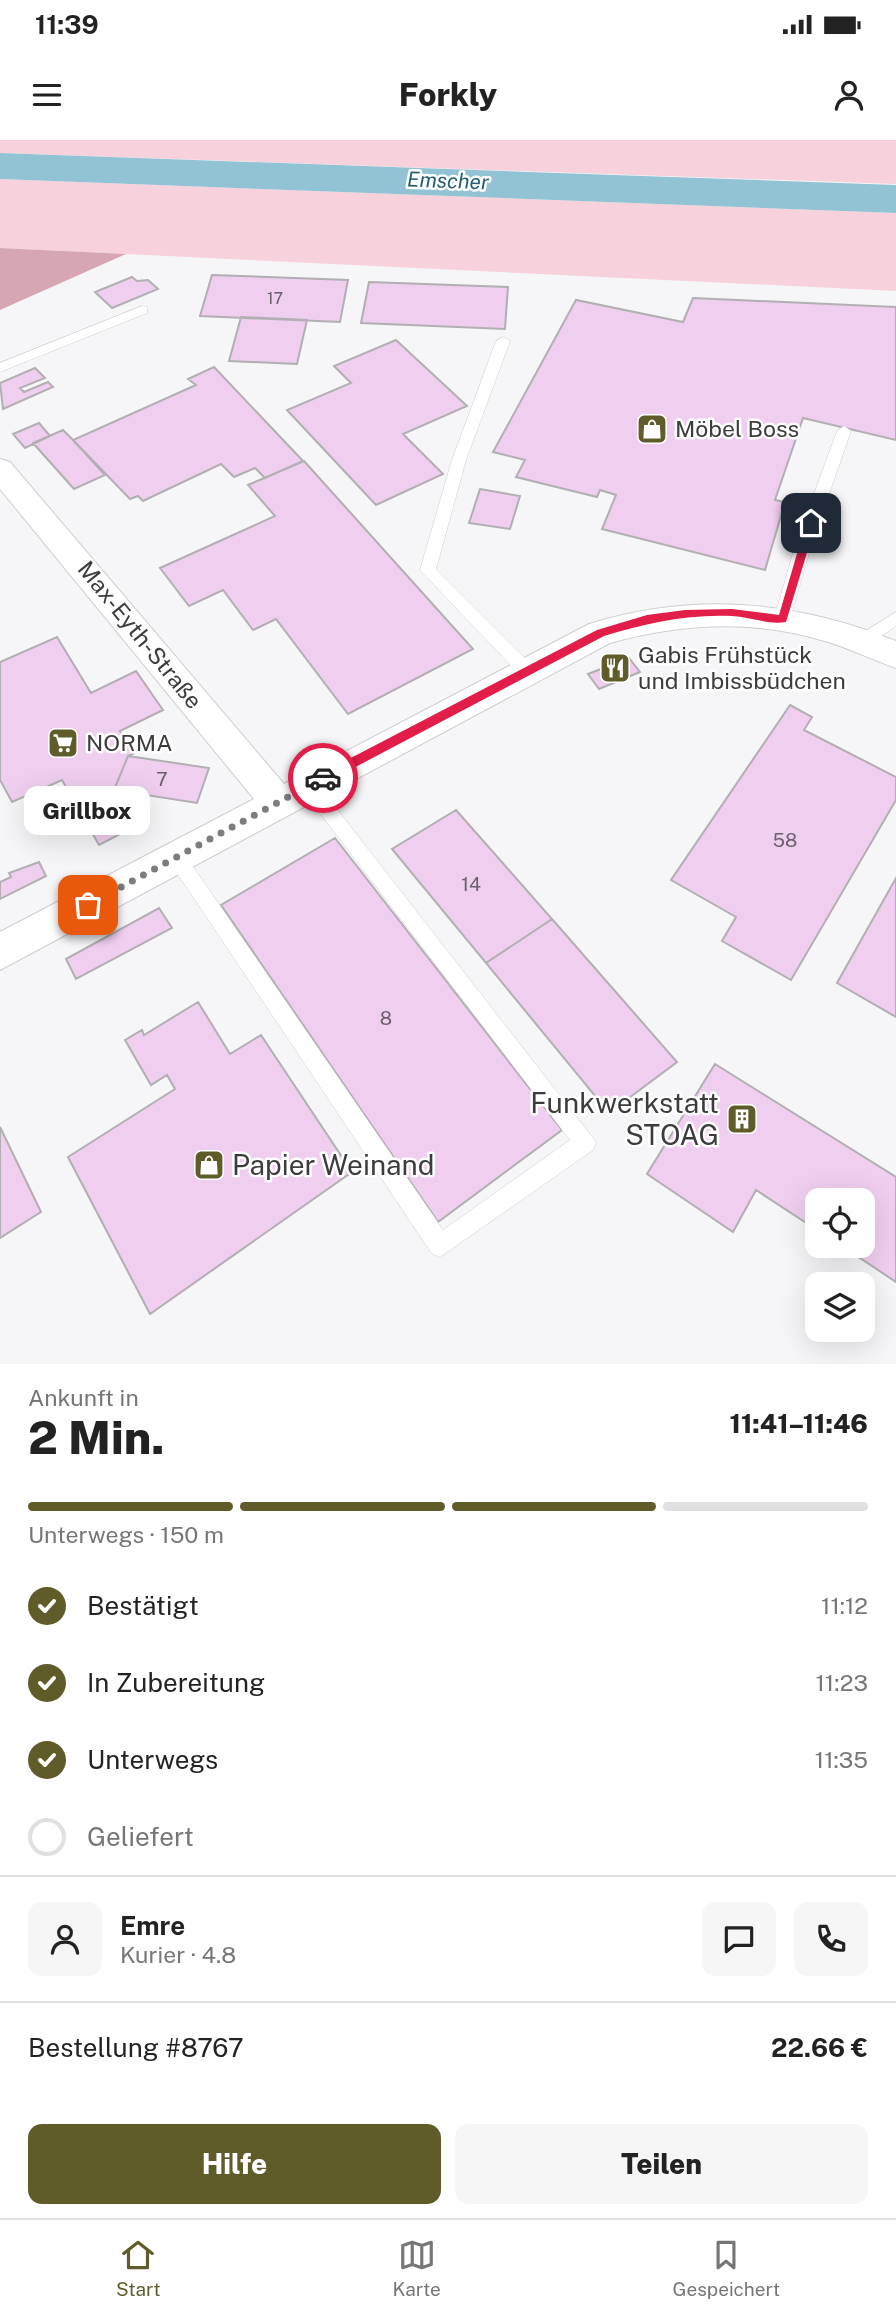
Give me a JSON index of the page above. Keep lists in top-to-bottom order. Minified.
{"streets":{"street":["Max-Eyth-Straße"]},"water":["Emscher"],"places":{"shop":["Möbel Boss","Papier Weinand"],"restaurant":["Gabis Frühstück und Imbissbüdchen"],"supermarket":["NORMA"],"other":["Grillbox"],"building":["Funkwerkstatt STOAG"]},"house_numbers":["17","7","58","14","8"],"page":{"status":"11:39","header":"Forkly","bubble":"Grillbox","heading":["2 Min.","Ankunft in","11:41–11:46"],"panel":["Emre","Kurier · 4.8","Bestellung #8767","22.66 €"],"bar":"Unterwegs · 150 m","list":[["Bestätigt","11:12"],["In Zubereitung","11:23"],["Unterwegs","11:35"],"Geliefert"],"buttons":["Hilfe","Teilen"],"tabs":["Start","Karte","Gespeichert"]}}
